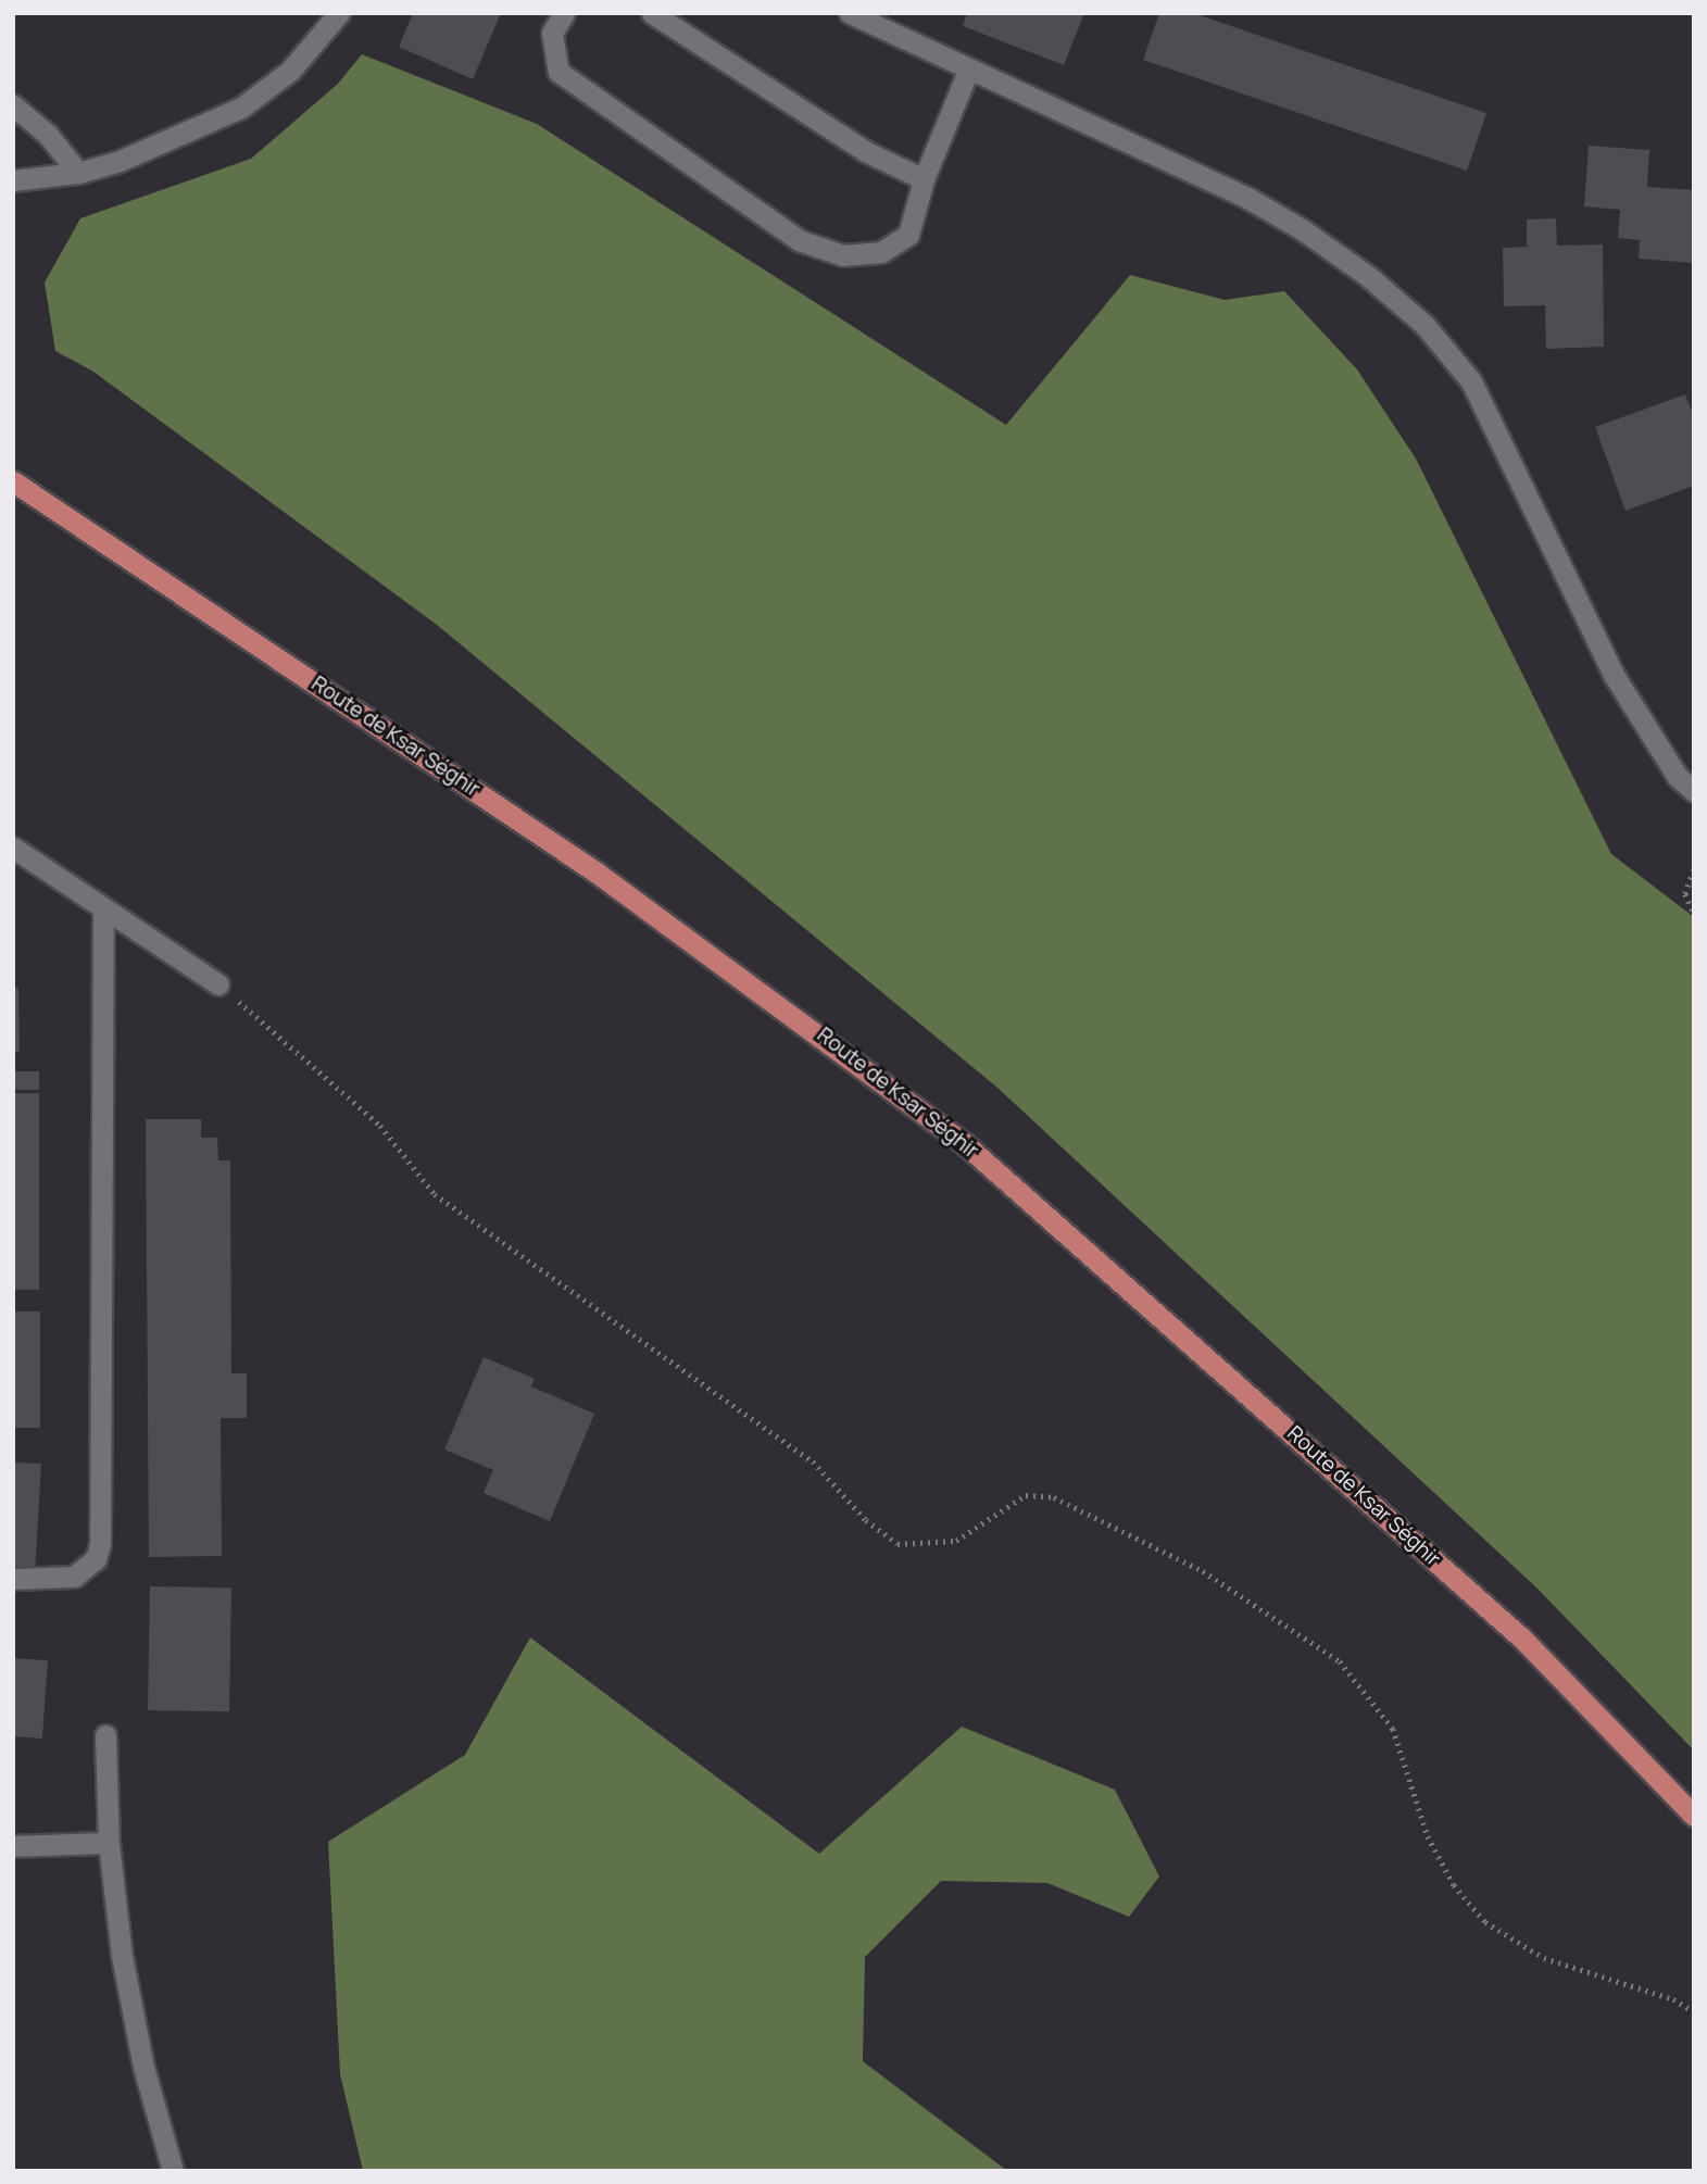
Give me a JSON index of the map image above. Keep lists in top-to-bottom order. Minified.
{"streets":{"main road":["Route de Ksar Séghir"]}}
